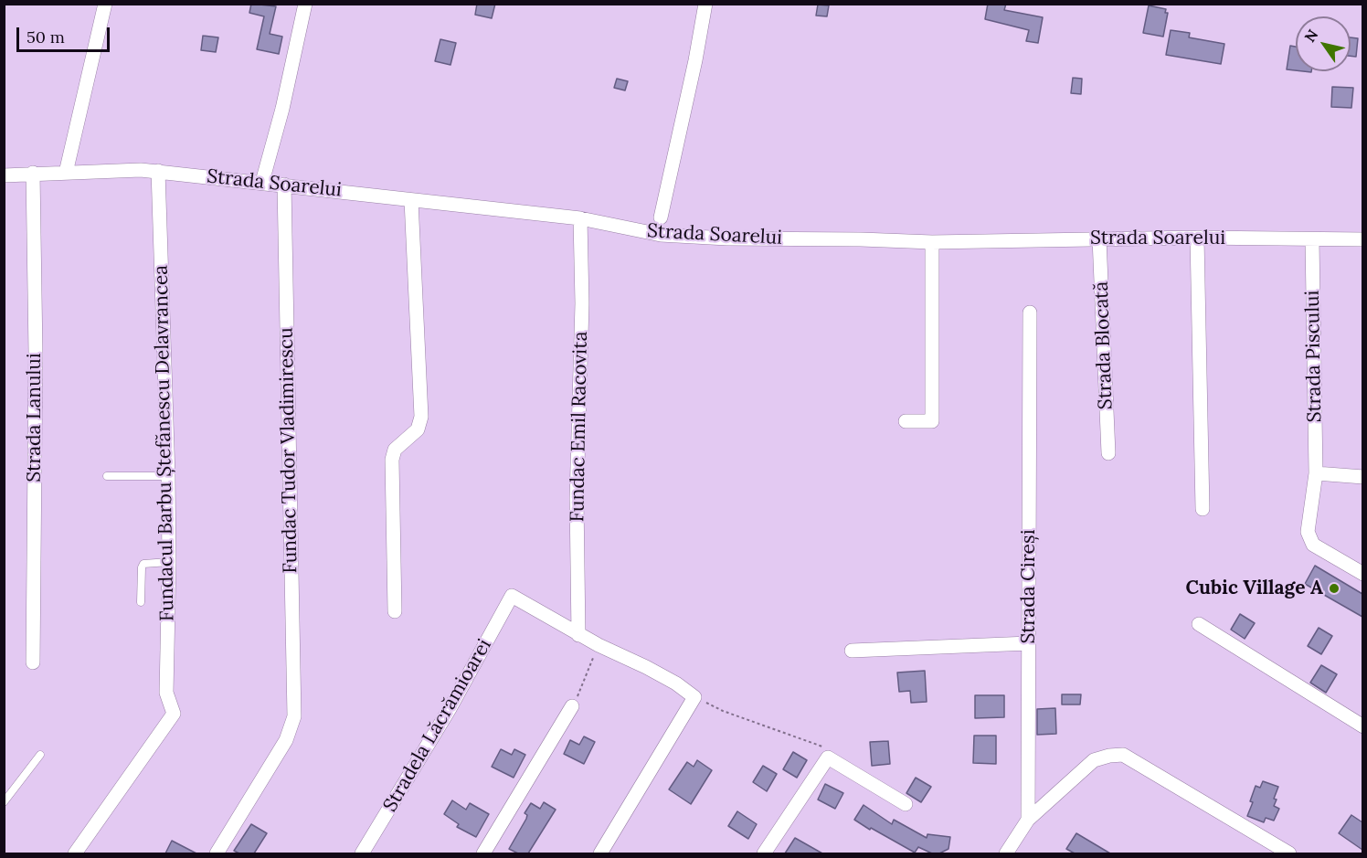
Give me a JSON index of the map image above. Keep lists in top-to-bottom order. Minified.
{"streets":{"street":["Strada Soarelui","Strada Blocată","Strada Piscului","Strada Lanului","Fundac Emil Racovita","Fundacul Barbu Ștefănescu Delavrancea","Fundac Tudor Vladimirescu","Strada Cireși","Stradela Lăcrămioarei"]},"crossings":[["Strada Soarelui","Strada Blocată"],["Strada Soarelui","Strada Piscului"],["Strada Soarelui","Strada Lanului"],["Strada Soarelui","Fundac Emil Racovita"],["Strada Soarelui","Fundacul Barbu Ștefănescu Delavrancea"],["Strada Soarelui","Fundac Tudor Vladimirescu"],["Fundac Emil Racovita","Stradela Lăcrămioarei"]],"places":["Cubic Village A"],"scale_bar":"50 m","north":"top left"}
